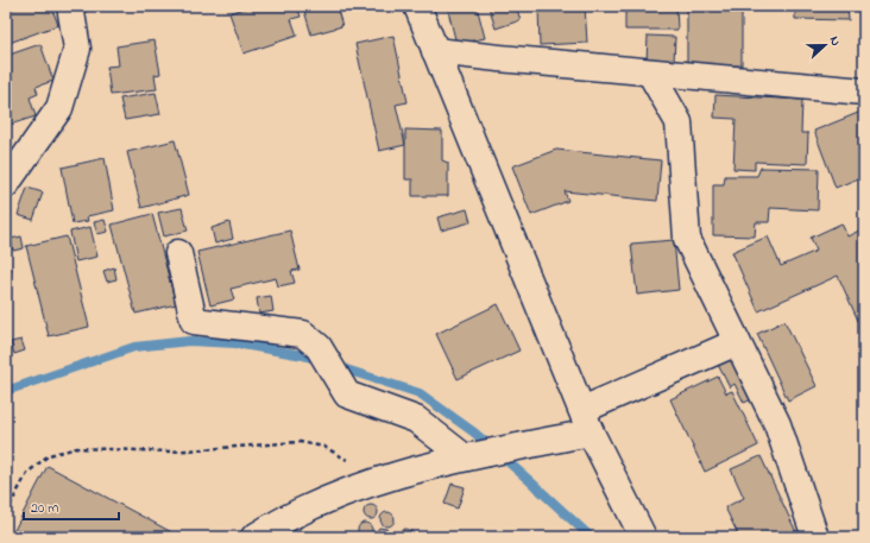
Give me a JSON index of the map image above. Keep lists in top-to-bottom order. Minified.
{"scale_bar":"20 m","north":"right"}
